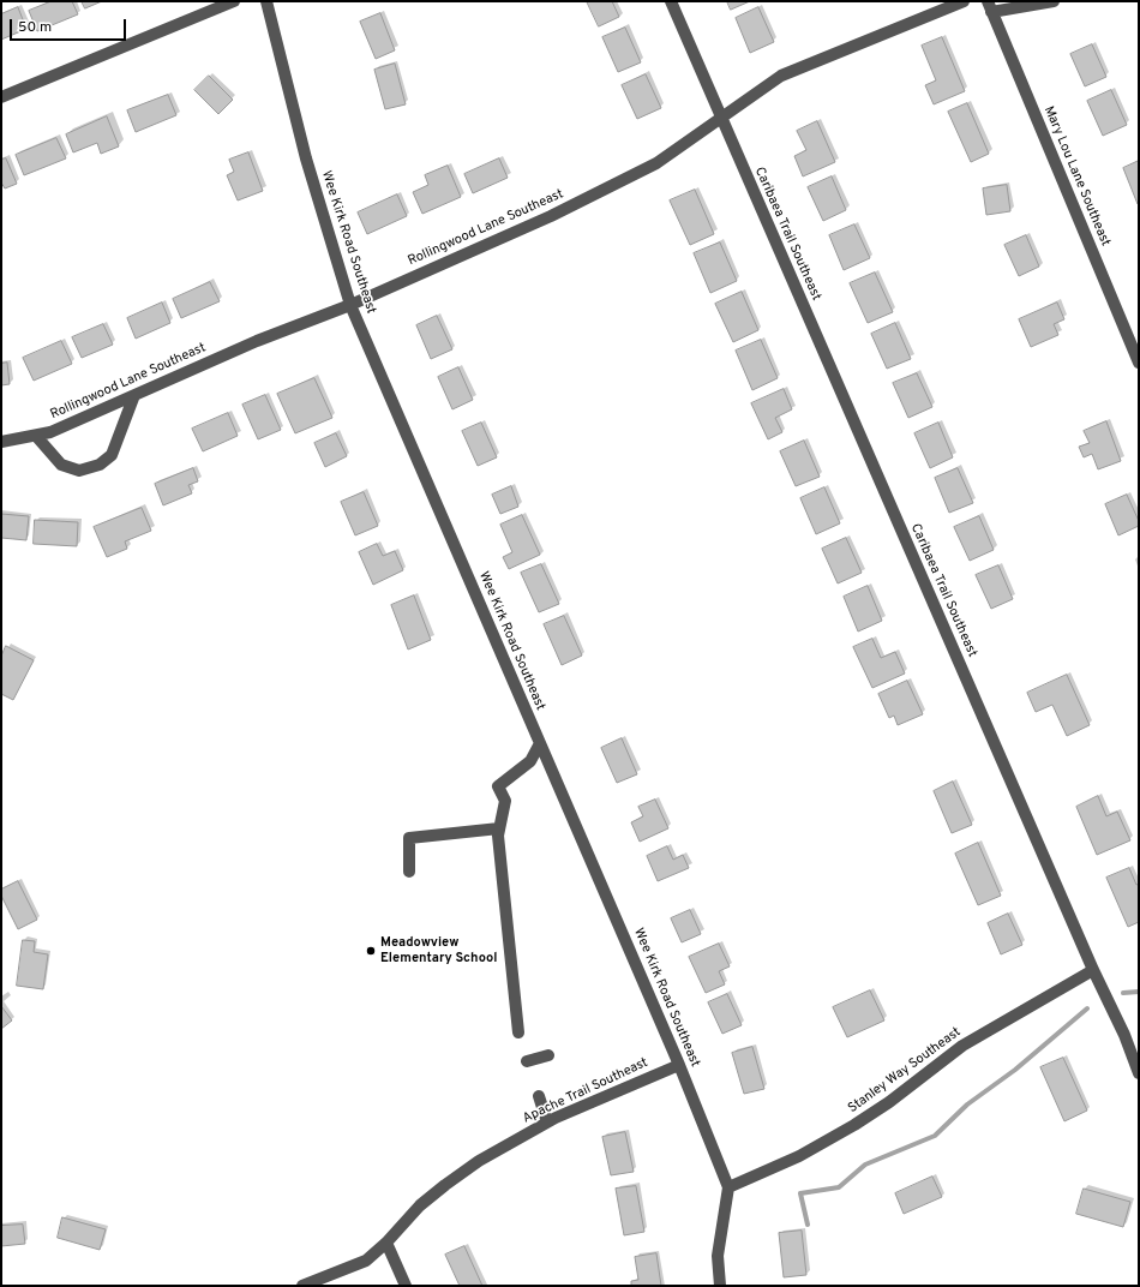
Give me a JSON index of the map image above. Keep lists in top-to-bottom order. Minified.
{"streets":{"street":["Mary Lou Lane Southeast","Rollingwood Lane Southeast","Caribaea Trail Southeast","Wee Kirk Road Southeast","Stanley Way Southeast","Apache Trail Southeast"]},"crossings":[["Rollingwood Lane Southeast","Caribaea Trail Southeast"],["Rollingwood Lane Southeast","Wee Kirk Road Southeast"],["Caribaea Trail Southeast","Stanley Way Southeast"],["Wee Kirk Road Southeast","Stanley Way Southeast"],["Wee Kirk Road Southeast","Apache Trail Southeast"]],"places":["Meadowview Elementary School"],"scale_bar":"50 m"}
